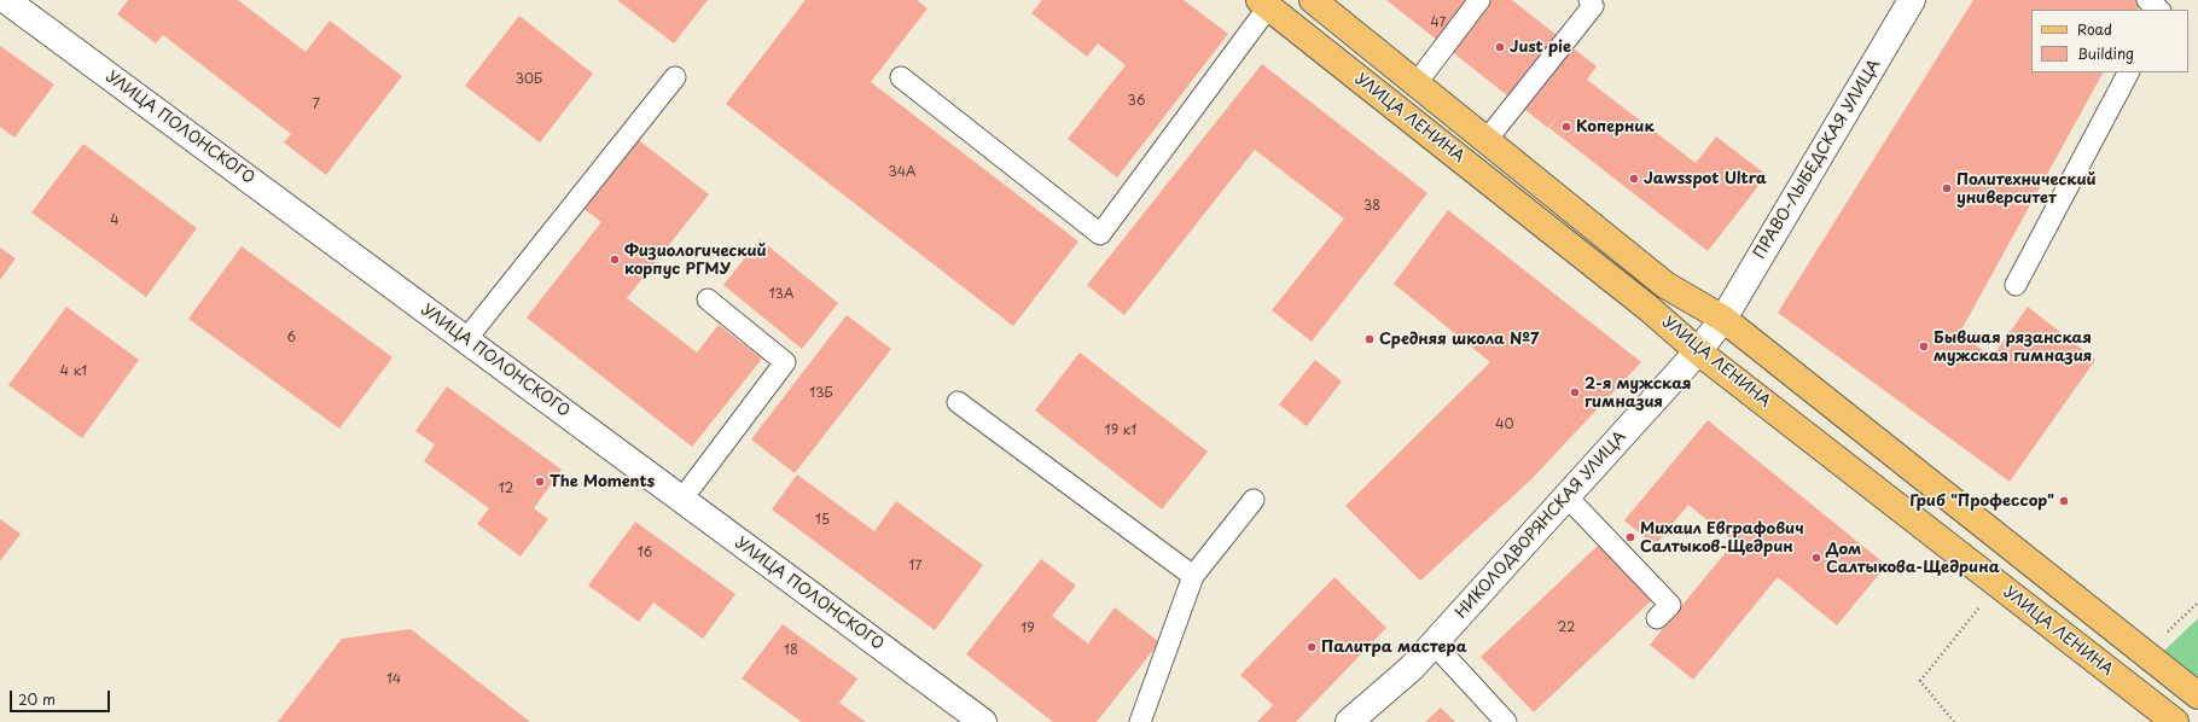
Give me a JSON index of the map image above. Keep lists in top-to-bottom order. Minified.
{"streets":{"main road":["УЛИЦА ЛЕНИНА"],"street":["УЛИЦА ПОЛОНСКОГО","ПРАВО-ЛЫБЕДСКАЯ УЛИЦА","НИКОЛОДВОРЯНСКАЯ УЛИЦА"]},"crossings":[["УЛИЦА ЛЕНИНА","ПРАВО-ЛЫБЕДСКАЯ УЛИЦА"],["УЛИЦА ЛЕНИНА","НИКОЛОДВОРЯНСКАЯ УЛИЦА"],["ПРАВО-ЛЫБЕДСКАЯ УЛИЦА","НИКОЛОДВОРЯНСКАЯ УЛИЦА"]],"places":["Just pie","Коперник","Jawsspot Ultra","Политехнический университет","Физиологический корпус РГМУ","Средняя школа №7","Бывшая рязанская мужская гимназия","2-я мужская гимназия","The Moments","Гриб \"Профессор\"","Михаил Евграфович Салтыков-Щедрин","Дом Салтыкова-Щедрина","Палитра мастера"],"house_numbers":["47","30Б","36","7","34А","38","4","13А","6","4 к1","13Б","40","19 к1","12","15","16","17","22","19","18","14"],"legend":["Road","Building"],"scale_bar":"20 m"}
